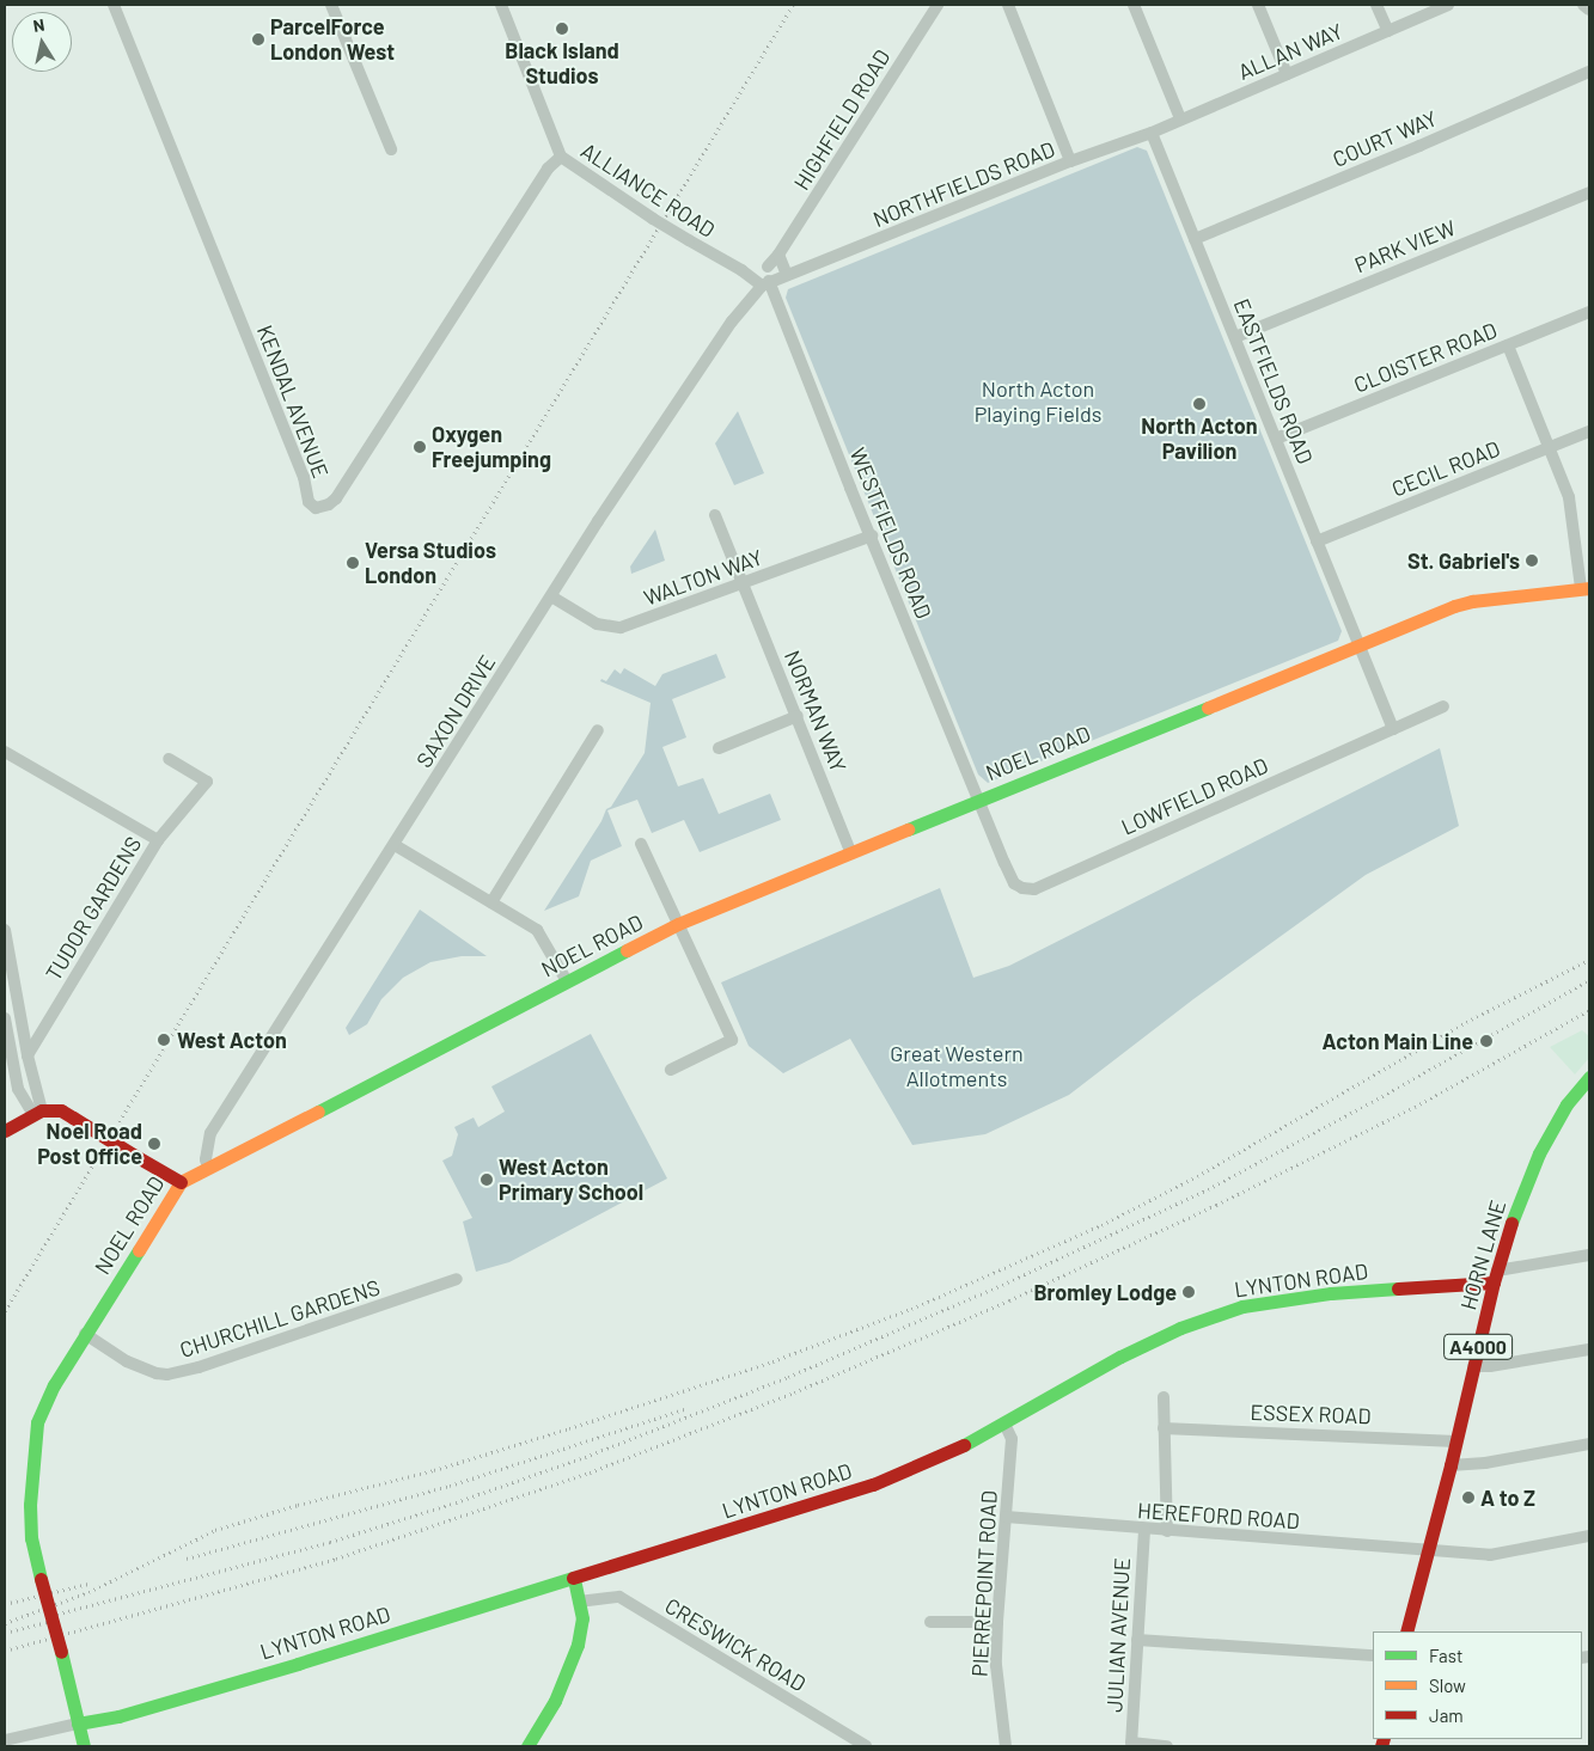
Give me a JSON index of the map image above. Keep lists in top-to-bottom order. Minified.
{"streets":{"street":["ALLAN WAY","HIGHFIELD ROAD","COURT WAY","NORTHFIELDS ROAD","ALLIANCE ROAD","PARK VIEW","CLOISTER ROAD","EASTFIELDS ROAD","KENDAL AVENUE","CECIL ROAD","WESTFIELDS ROAD","WALTON WAY","SAXON DRIVE","NORMAN WAY","NOEL ROAD","LOWFIELD ROAD","TUDOR GARDENS","HORN LANE","LYNTON ROAD","CHURCHILL GARDENS","A4000","ESSEX ROAD","HEREFORD ROAD","PIERREPOINT ROAD","JULIAN AVENUE","CRESWICK ROAD"]},"crossings":[["ALLAN WAY","NORTHFIELDS ROAD"],["COURT WAY","EASTFIELDS ROAD"],["NORTHFIELDS ROAD","ALLIANCE ROAD"],["NORTHFIELDS ROAD","EASTFIELDS ROAD"],["NORTHFIELDS ROAD","WESTFIELDS ROAD"],["NORTHFIELDS ROAD","SAXON DRIVE"],["ALLIANCE ROAD","KENDAL AVENUE"],["ALLIANCE ROAD","WESTFIELDS ROAD"],["ALLIANCE ROAD","SAXON DRIVE"],["PARK VIEW","EASTFIELDS ROAD"],["CLOISTER ROAD","EASTFIELDS ROAD"],["EASTFIELDS ROAD","CECIL ROAD"],["EASTFIELDS ROAD","NOEL ROAD"],["WESTFIELDS ROAD","WALTON WAY"],["WESTFIELDS ROAD","SAXON DRIVE"],["WESTFIELDS ROAD","NOEL ROAD"],["WESTFIELDS ROAD","LOWFIELD ROAD"],["WALTON WAY","SAXON DRIVE"],["WALTON WAY","NORMAN WAY"],["SAXON DRIVE","NOEL ROAD"],["NORMAN WAY","NOEL ROAD"],["NOEL ROAD","LOWFIELD ROAD"],["NOEL ROAD","LYNTON ROAD"],["NOEL ROAD","CHURCHILL GARDENS"],["HORN LANE","LYNTON ROAD"],["HORN LANE","ESSEX ROAD"],["HORN LANE","HEREFORD ROAD"],["LYNTON ROAD","PIERREPOINT ROAD"],["HEREFORD ROAD","PIERREPOINT ROAD"],["HEREFORD ROAD","JULIAN AVENUE"]],"parks":["North Acton Playing Fields","Great Western Allotments"],"places":["Black Island Studios","ParcelForce London West","North Acton Pavilion","Oxygen Freejumping","St. Gabriel's","Versa Studios London","West Acton","Acton Main Line","Noel Road Post Office","West Acton Primary School","Bromley Lodge","A to Z"],"legend":["Fast","Slow","Jam"],"north":"top"}
